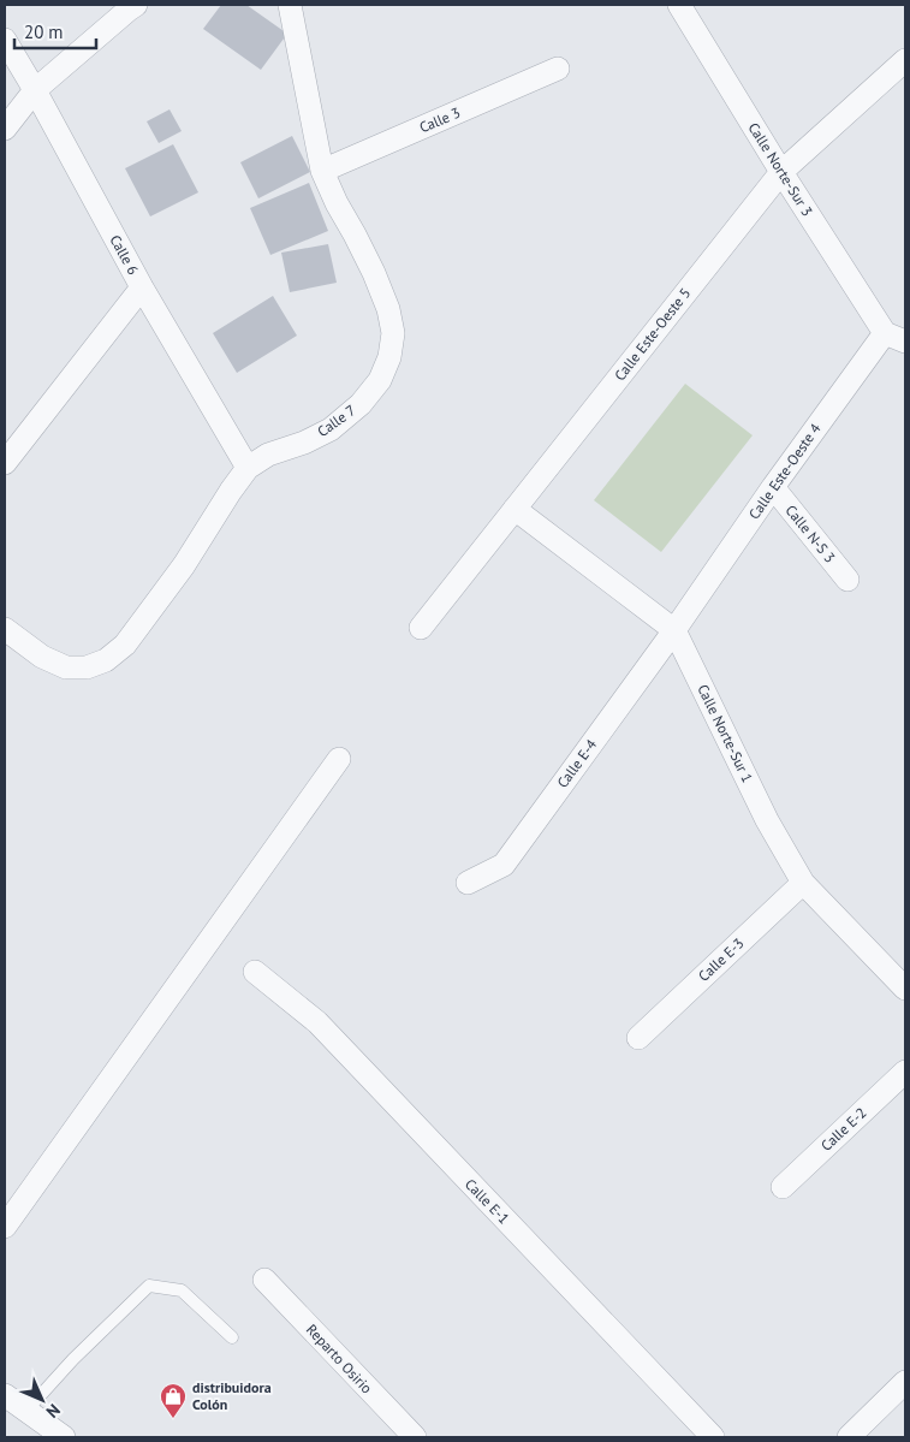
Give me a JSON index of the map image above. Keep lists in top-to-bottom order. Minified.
{"streets":{"street":["Calle 3","Calle Norte-Sur 3","Calle 6","Calle Este-Oeste 5","Calle 7","Calle Este-Oeste 4","Calle N-S 3","Calle Norte-Sur 1","Calle E-4","Calle E-3","Calle E-2","Calle E-1","Reparto Osirio"]},"crossings":[["Calle 3","Calle 7"],["Calle Norte-Sur 3","Calle Este-Oeste 5"],["Calle Norte-Sur 3","Calle Este-Oeste 4"],["Calle 6","Calle 7"],["Calle Este-Oeste 5","Calle Norte-Sur 1"],["Calle Este-Oeste 4","Calle N-S 3"],["Calle Este-Oeste 4","Calle Norte-Sur 1"],["Calle Este-Oeste 4","Calle E-4"],["Calle Norte-Sur 1","Calle E-4"],["Calle Norte-Sur 1","Calle E-3"]],"places":{"shop":["distribuidora Colón"]},"scale_bar":"20 m","north":"bottom right"}
